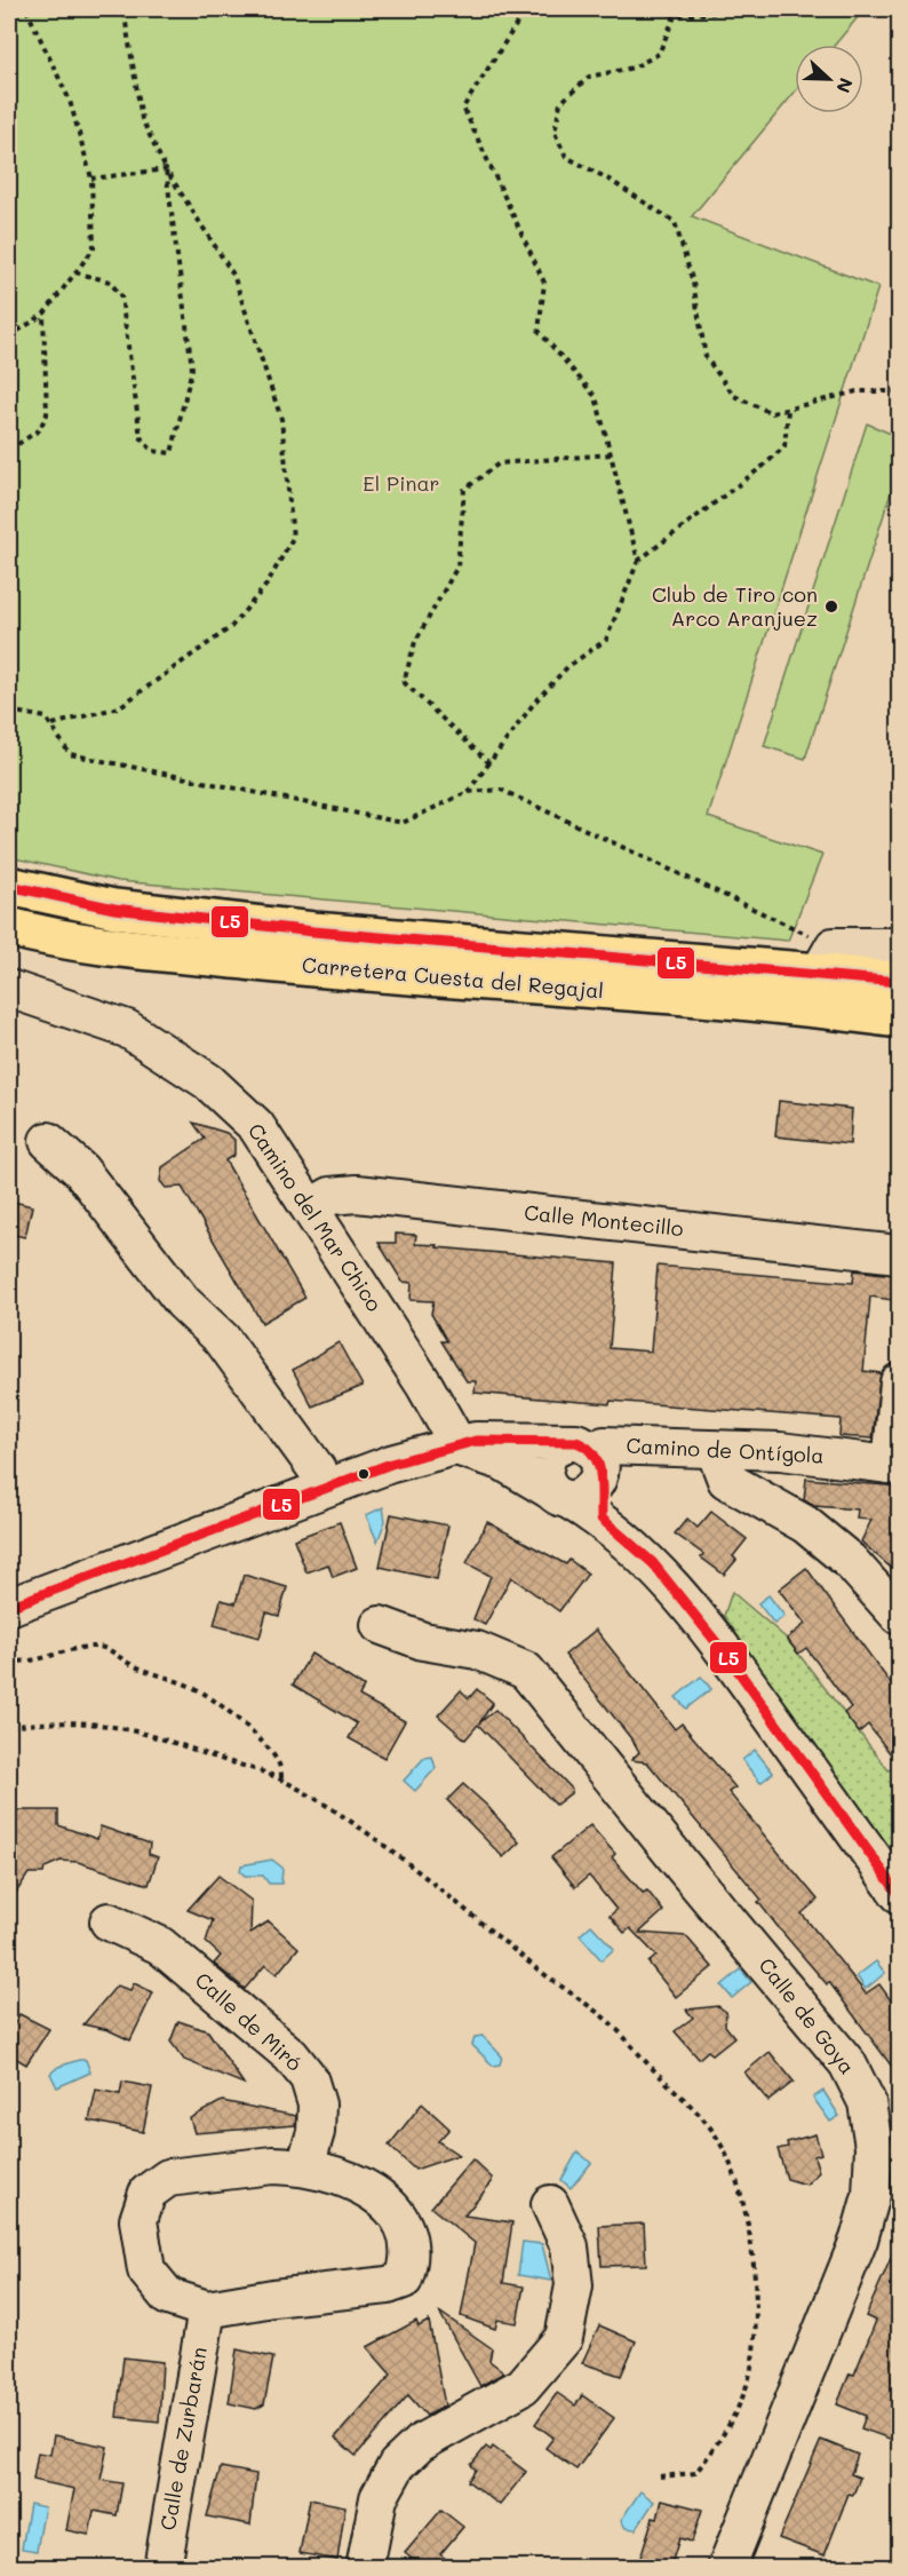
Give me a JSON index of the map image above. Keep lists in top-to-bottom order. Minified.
{"streets":{"main road":["Carretera Cuesta del Regajal"],"street":["Camino del Mar Chico","Calle Montecillo","Camino de Ontígola","Calle de Goya","Calle de Miró","Calle de Zurbarán"]},"crossings":[["Camino del Mar Chico","Calle Montecillo"],["Camino del Mar Chico","Camino de Ontígola"]],"parks":["El Pinar"],"places":["Club de Tiro con Arco Aranjuez"],"lines":["transit line L5"],"north":"right"}
